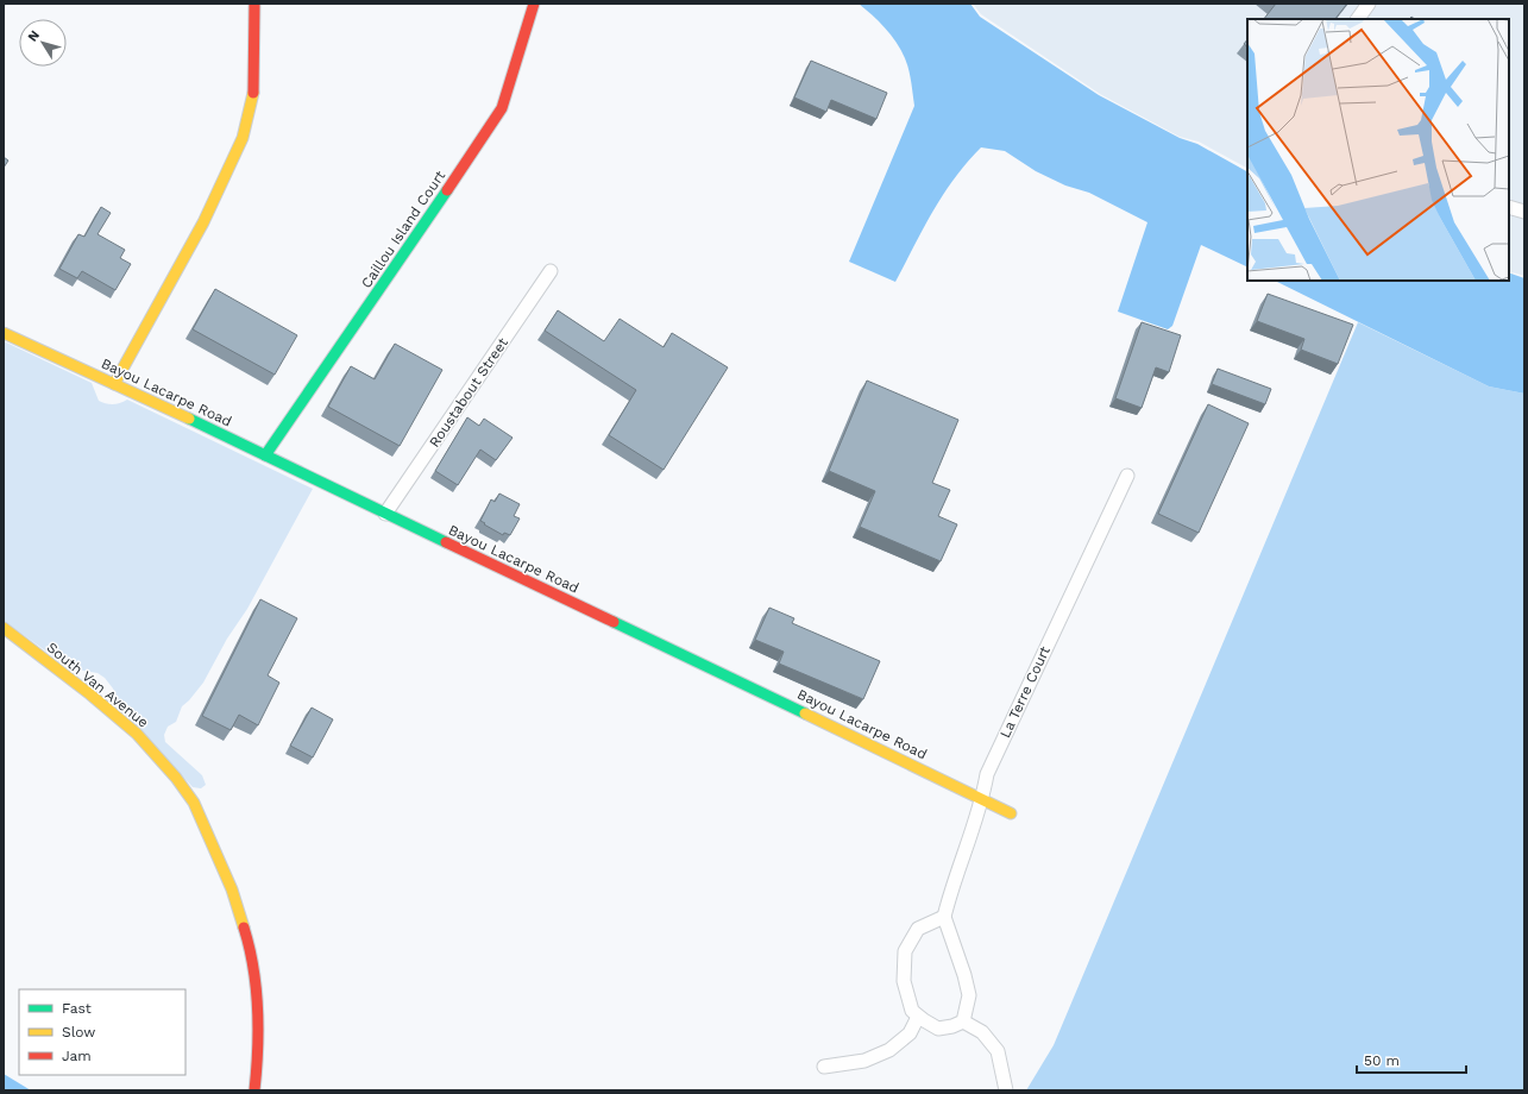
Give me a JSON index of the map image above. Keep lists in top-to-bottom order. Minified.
{"streets":{"street":["Caillou Island Court","Bayou Lacarpe Road","Roustabout Street","South Van Avenue","La Terre Court"]},"crossings":[["Caillou Island Court","Bayou Lacarpe Road"],["Bayou Lacarpe Road","Roustabout Street"],["Bayou Lacarpe Road","La Terre Court"]],"legend":["Fast","Slow","Jam"],"scale_bar":"50 m","north":"top left"}
